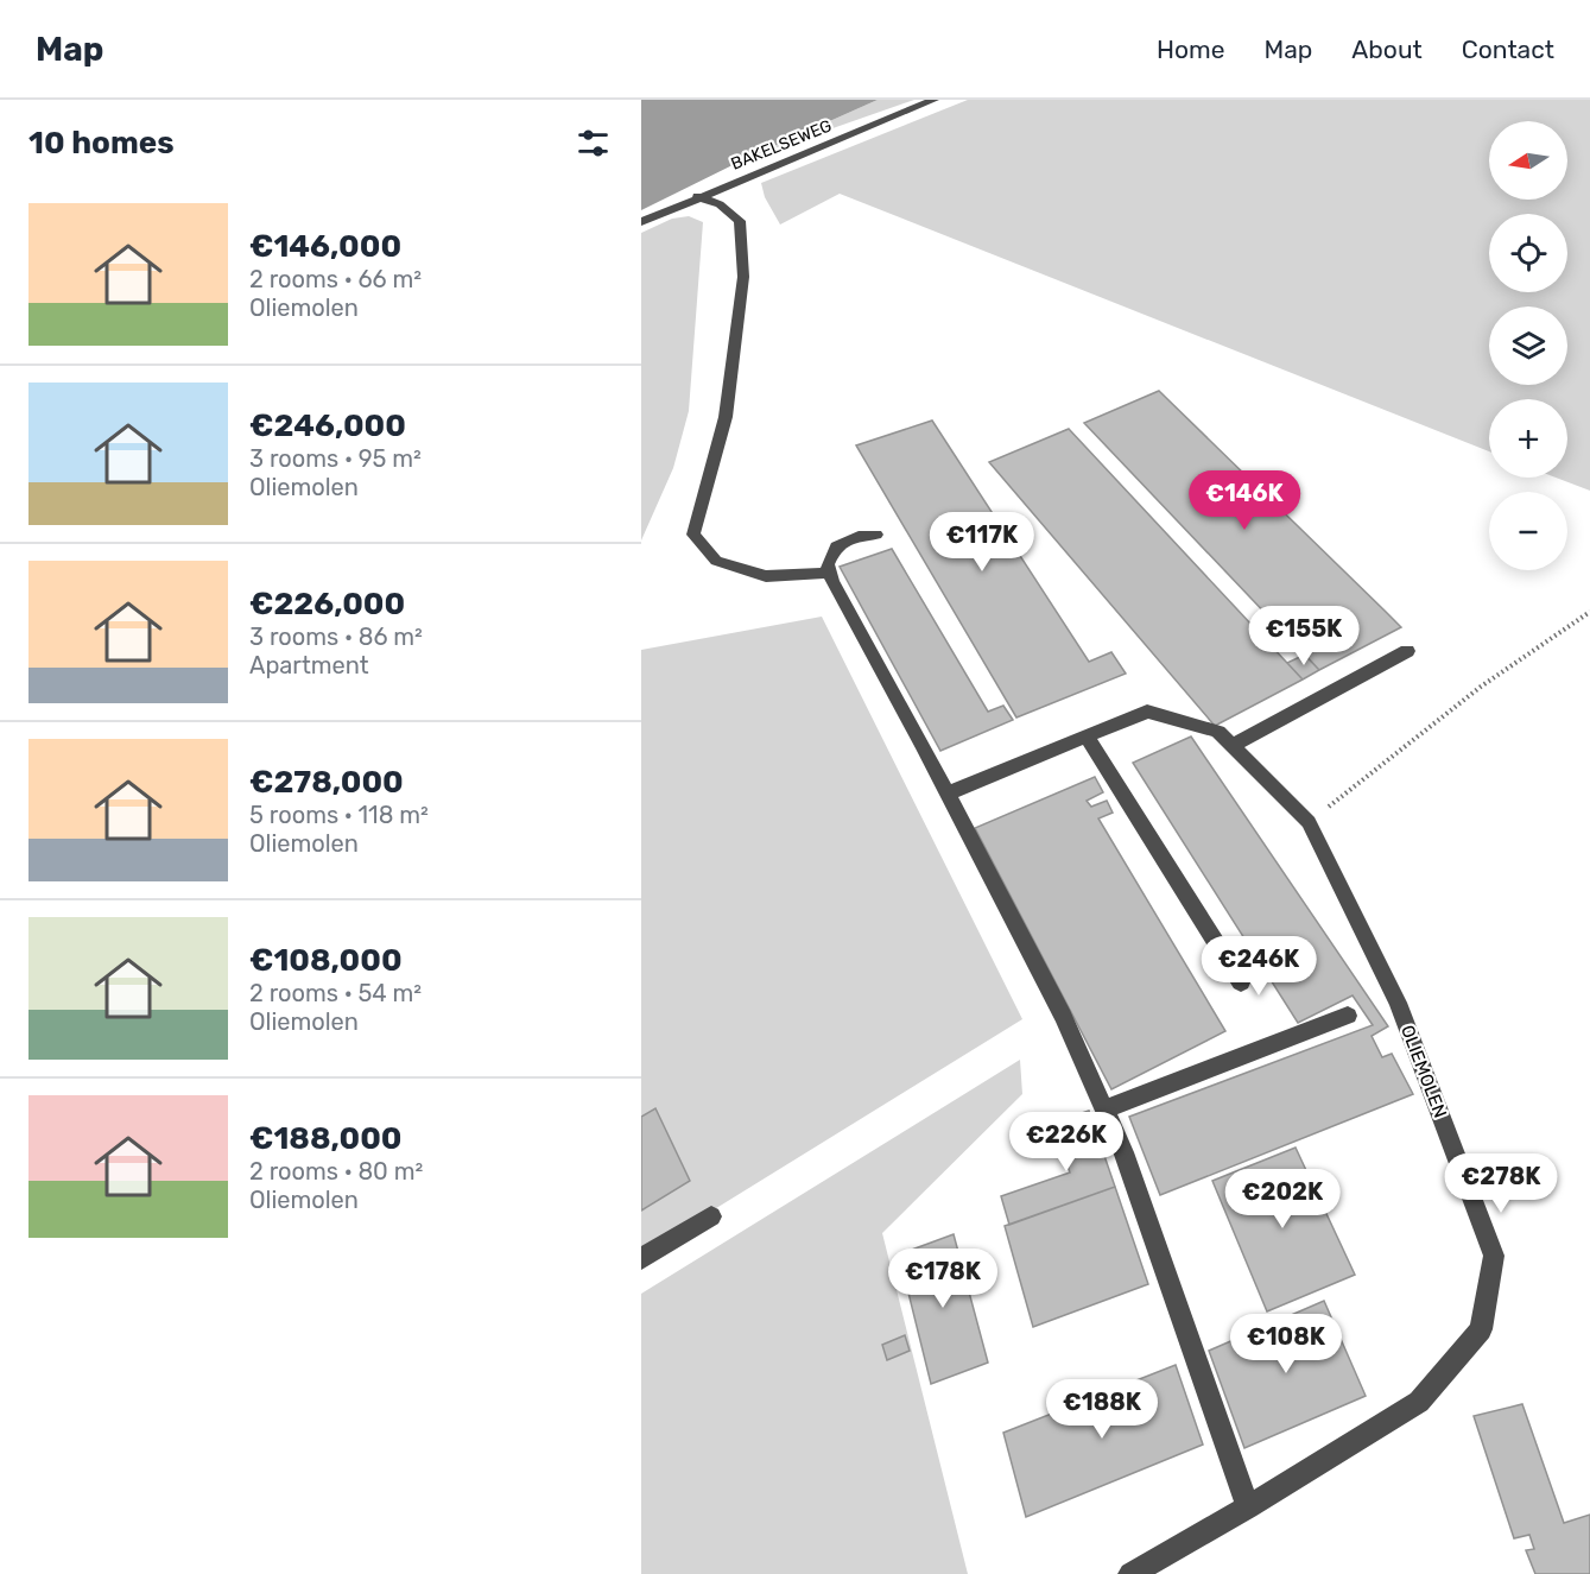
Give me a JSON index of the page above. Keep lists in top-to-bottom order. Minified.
{"streets":{"street":["BAKELSEWEG","OLIEMOLEN"]},"north":"left","page":{"header":"Map","nav":["Home","Map","About","Contact"],"heading":"10 homes","map_buttons":["+","−"],"list":[{"name":"€146,000","note":"2 rooms · 66 m² · Oliemolen"},{"name":"€246,000","note":"3 rooms · 95 m² · Oliemolen"},{"name":"€226,000","note":"3 rooms · 86 m² · Apartment"},{"name":"€278,000","note":"5 rooms · 118 m² · Oliemolen"},{"name":"€108,000","note":"2 rooms · 54 m² · Oliemolen"},{"name":"€188,000","note":"2 rooms · 80 m² · Oliemolen"}],"price":["€146K","€117K","€155K","€246K","€226K","€278K","€202K","€178K","€108K","€188K"]}}
